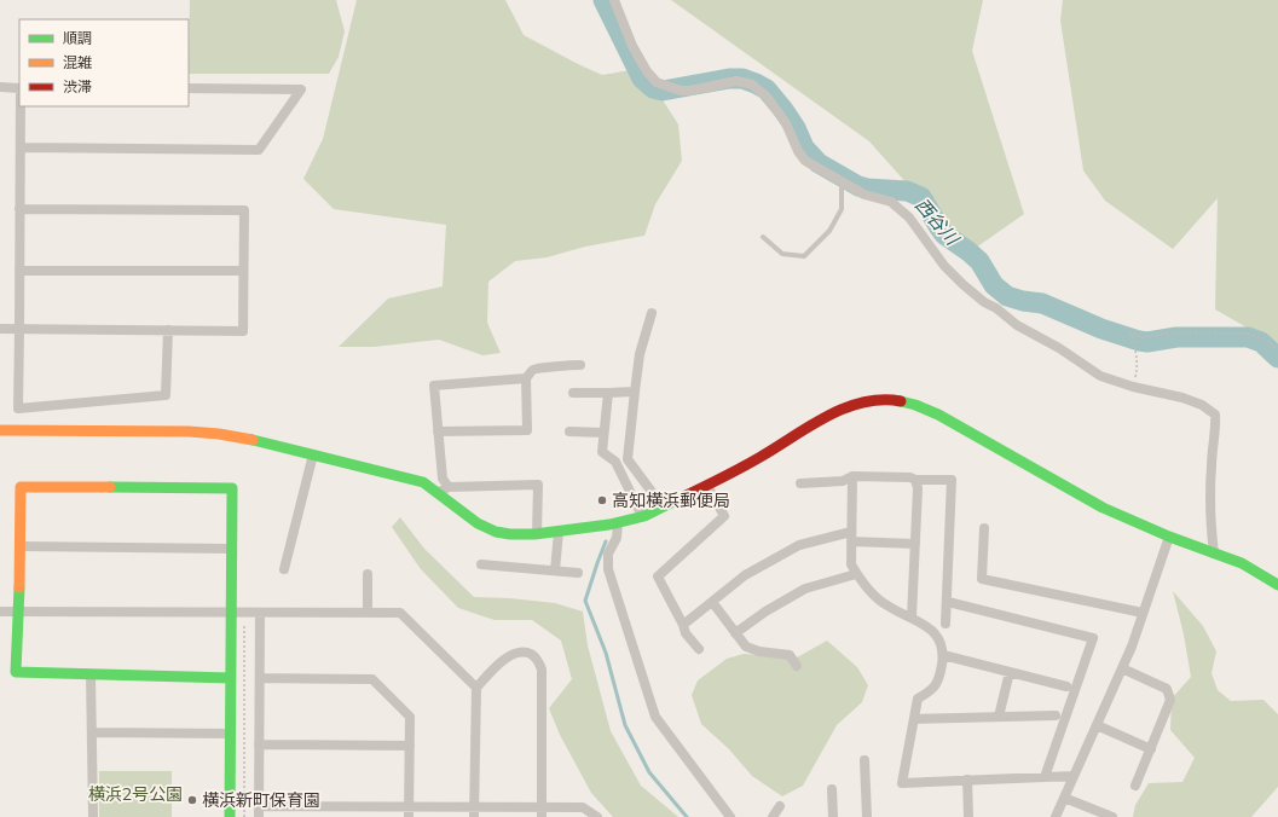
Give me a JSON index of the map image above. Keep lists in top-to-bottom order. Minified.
{"water":["西谷川"],"parks":["横浜2号公園"],"places":["高知横浜郵便局","横浜新町保育園"],"legend":["順調","混雑","渋滞"]}
